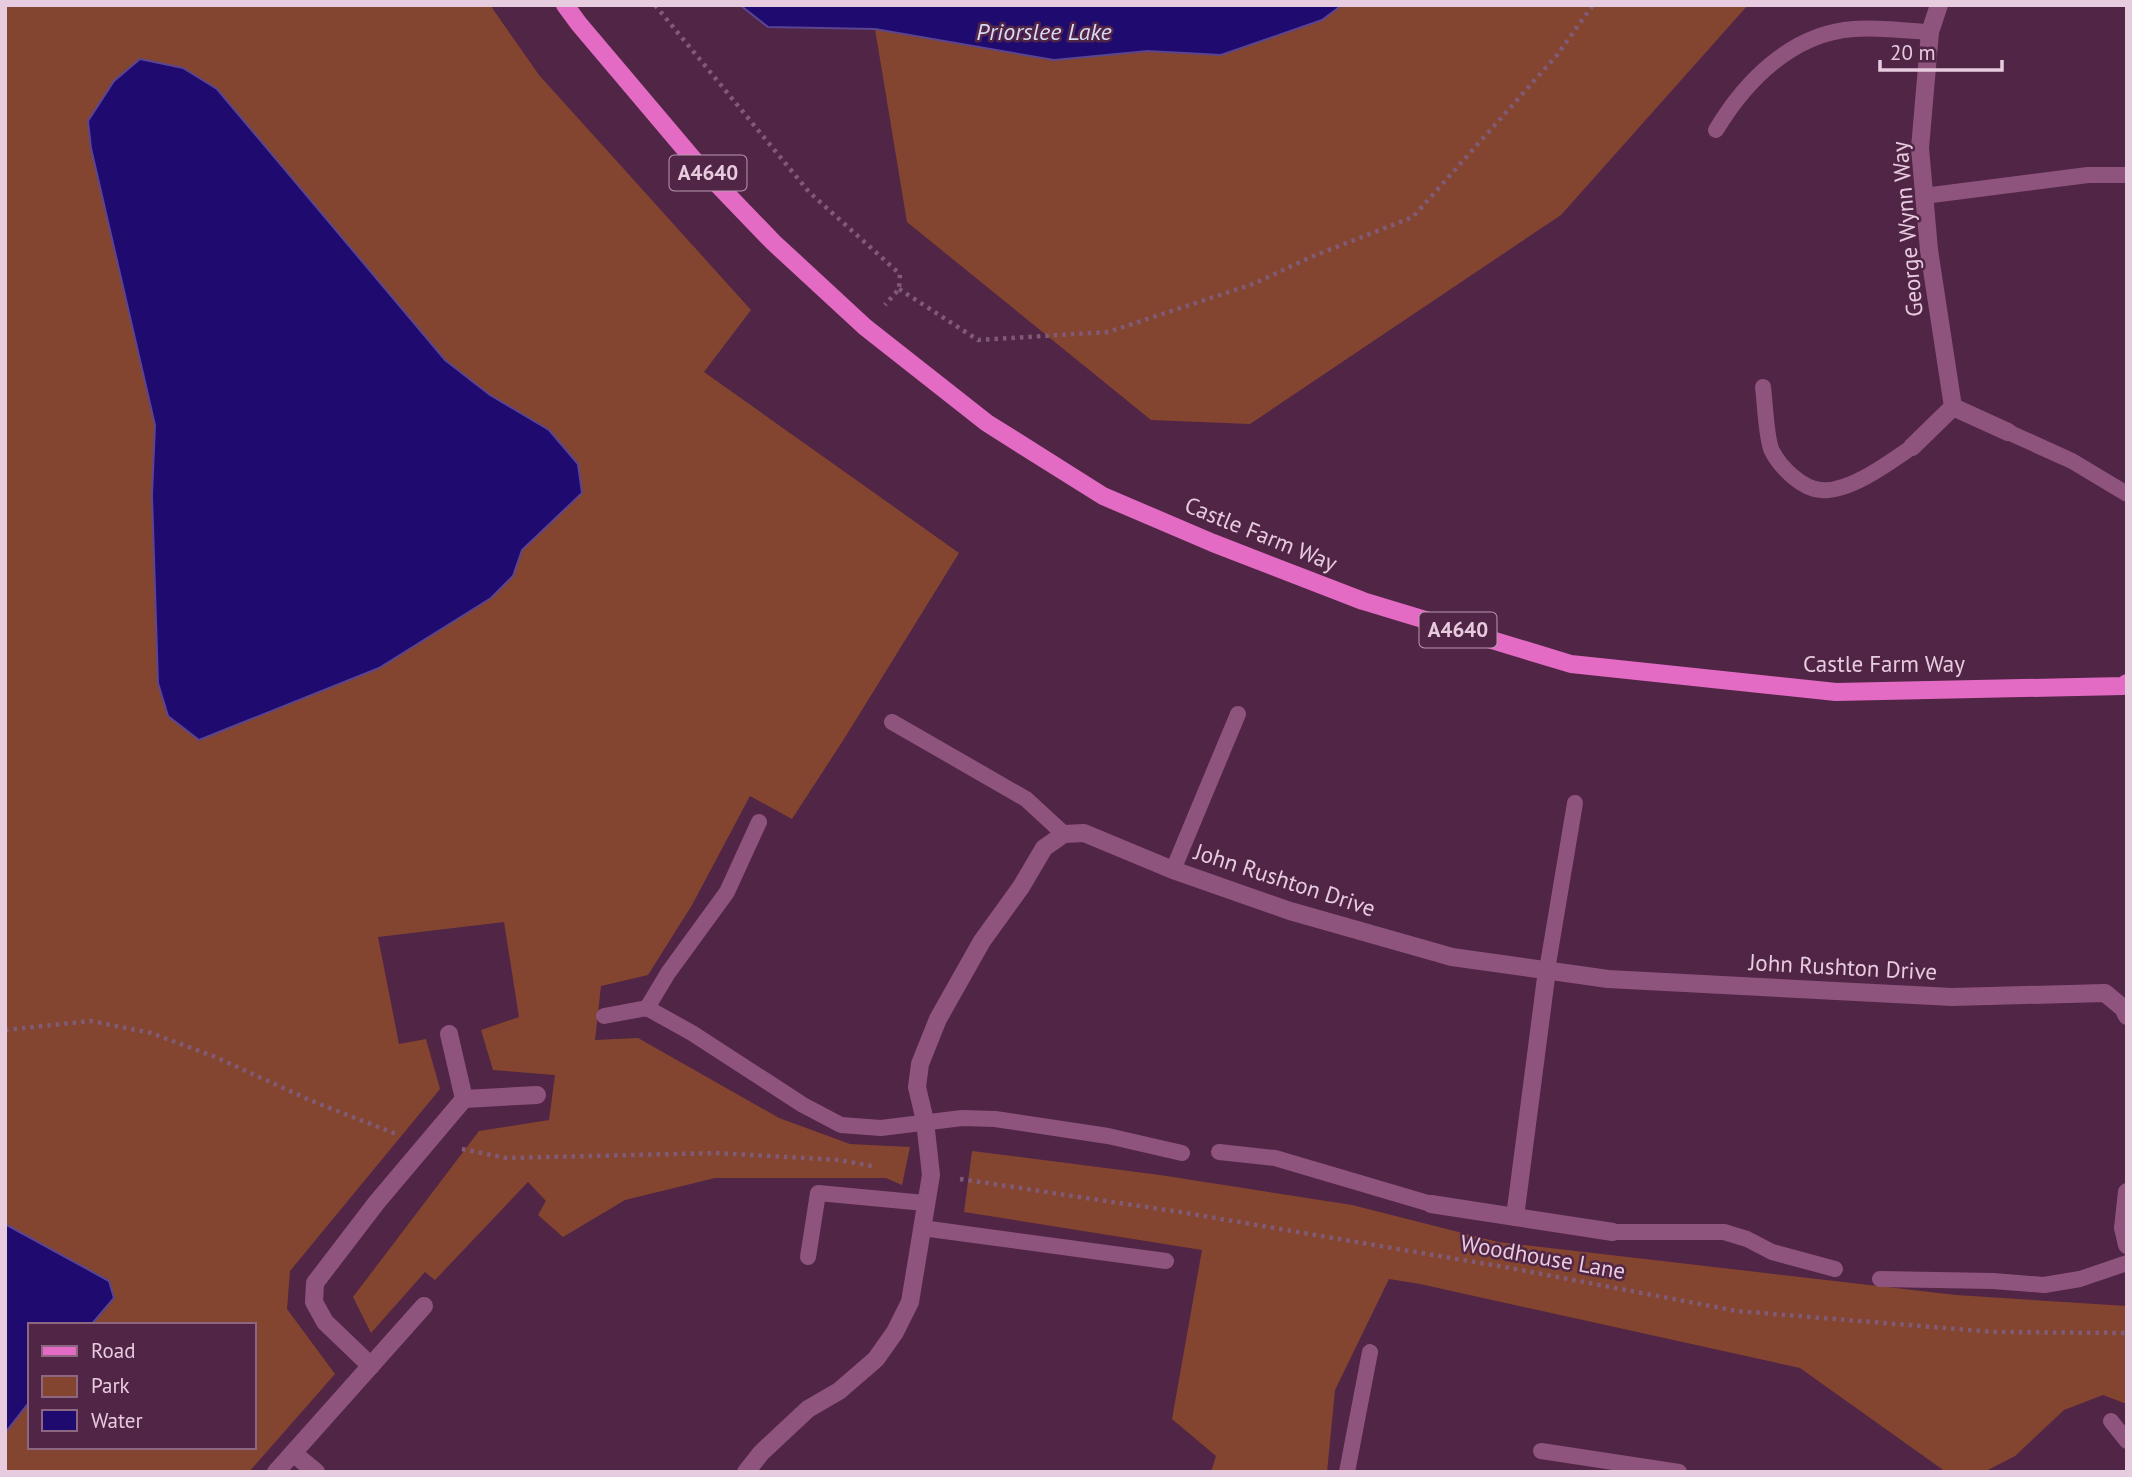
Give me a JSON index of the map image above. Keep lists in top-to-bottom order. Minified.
{"streets":{"main road":["A4640","Castle Farm Way"],"street":["George Wynn Way","John Rushton Drive"],"path":["Woodhouse Lane"]},"water":["Priorslee Lake"],"legend":["Road","Park","Water"],"scale_bar":"20 m"}
